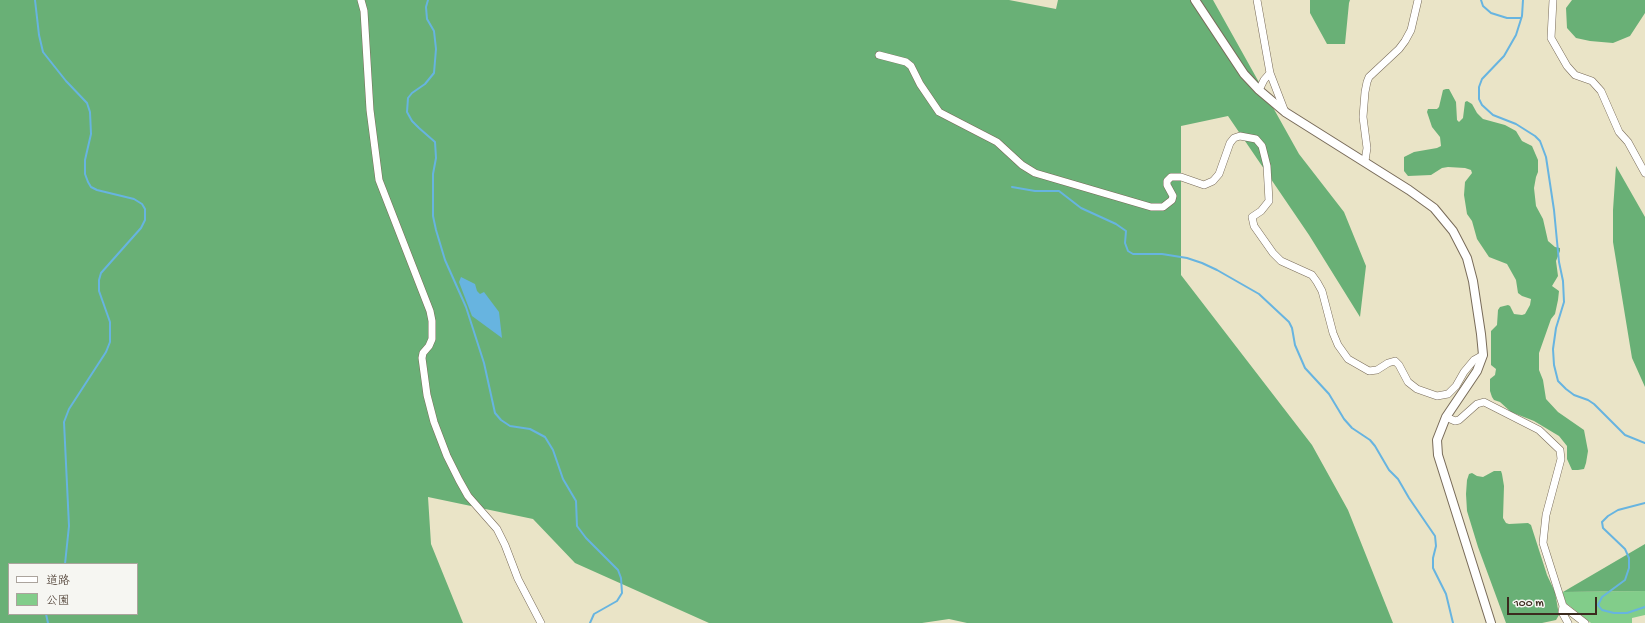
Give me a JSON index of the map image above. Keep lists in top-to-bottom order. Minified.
{"legend":["道路","公園"],"scale_bar":"100 m"}
